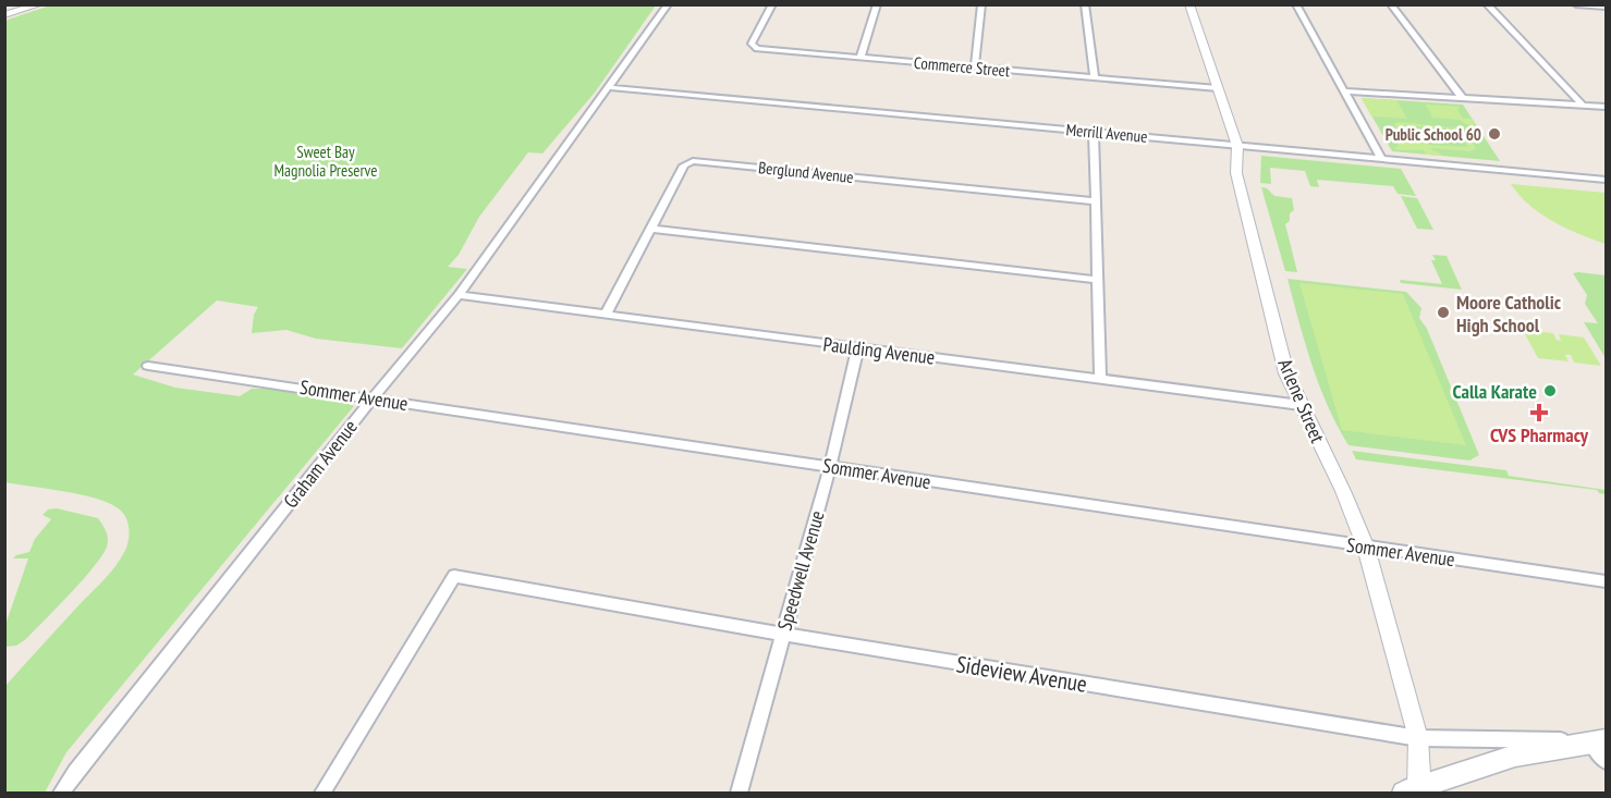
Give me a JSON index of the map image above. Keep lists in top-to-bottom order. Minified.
{"streets":{"street":["Commerce Street","Merrill Avenue","Berglund Avenue","Paulding Avenue","Sommer Avenue","Arlene Street","Graham Avenue","Speedwell Avenue","Sideview Avenue"]},"crossings":[["Commerce Street","Arlene Street"],["Merrill Avenue","Arlene Street"],["Merrill Avenue","Graham Avenue"],["Berglund Avenue","Paulding Avenue"],["Paulding Avenue","Arlene Street"],["Paulding Avenue","Graham Avenue"],["Paulding Avenue","Speedwell Avenue"],["Sommer Avenue","Arlene Street"],["Sommer Avenue","Graham Avenue"],["Sommer Avenue","Speedwell Avenue"],["Arlene Street","Sideview Avenue"],["Speedwell Avenue","Sideview Avenue"]],"parks":["Sweet Bay Magnolia Preserve"],"places":{"other":["Public School 60","Moore Catholic High School","Calla Karate"],"health":["CVS Pharmacy"]}}
